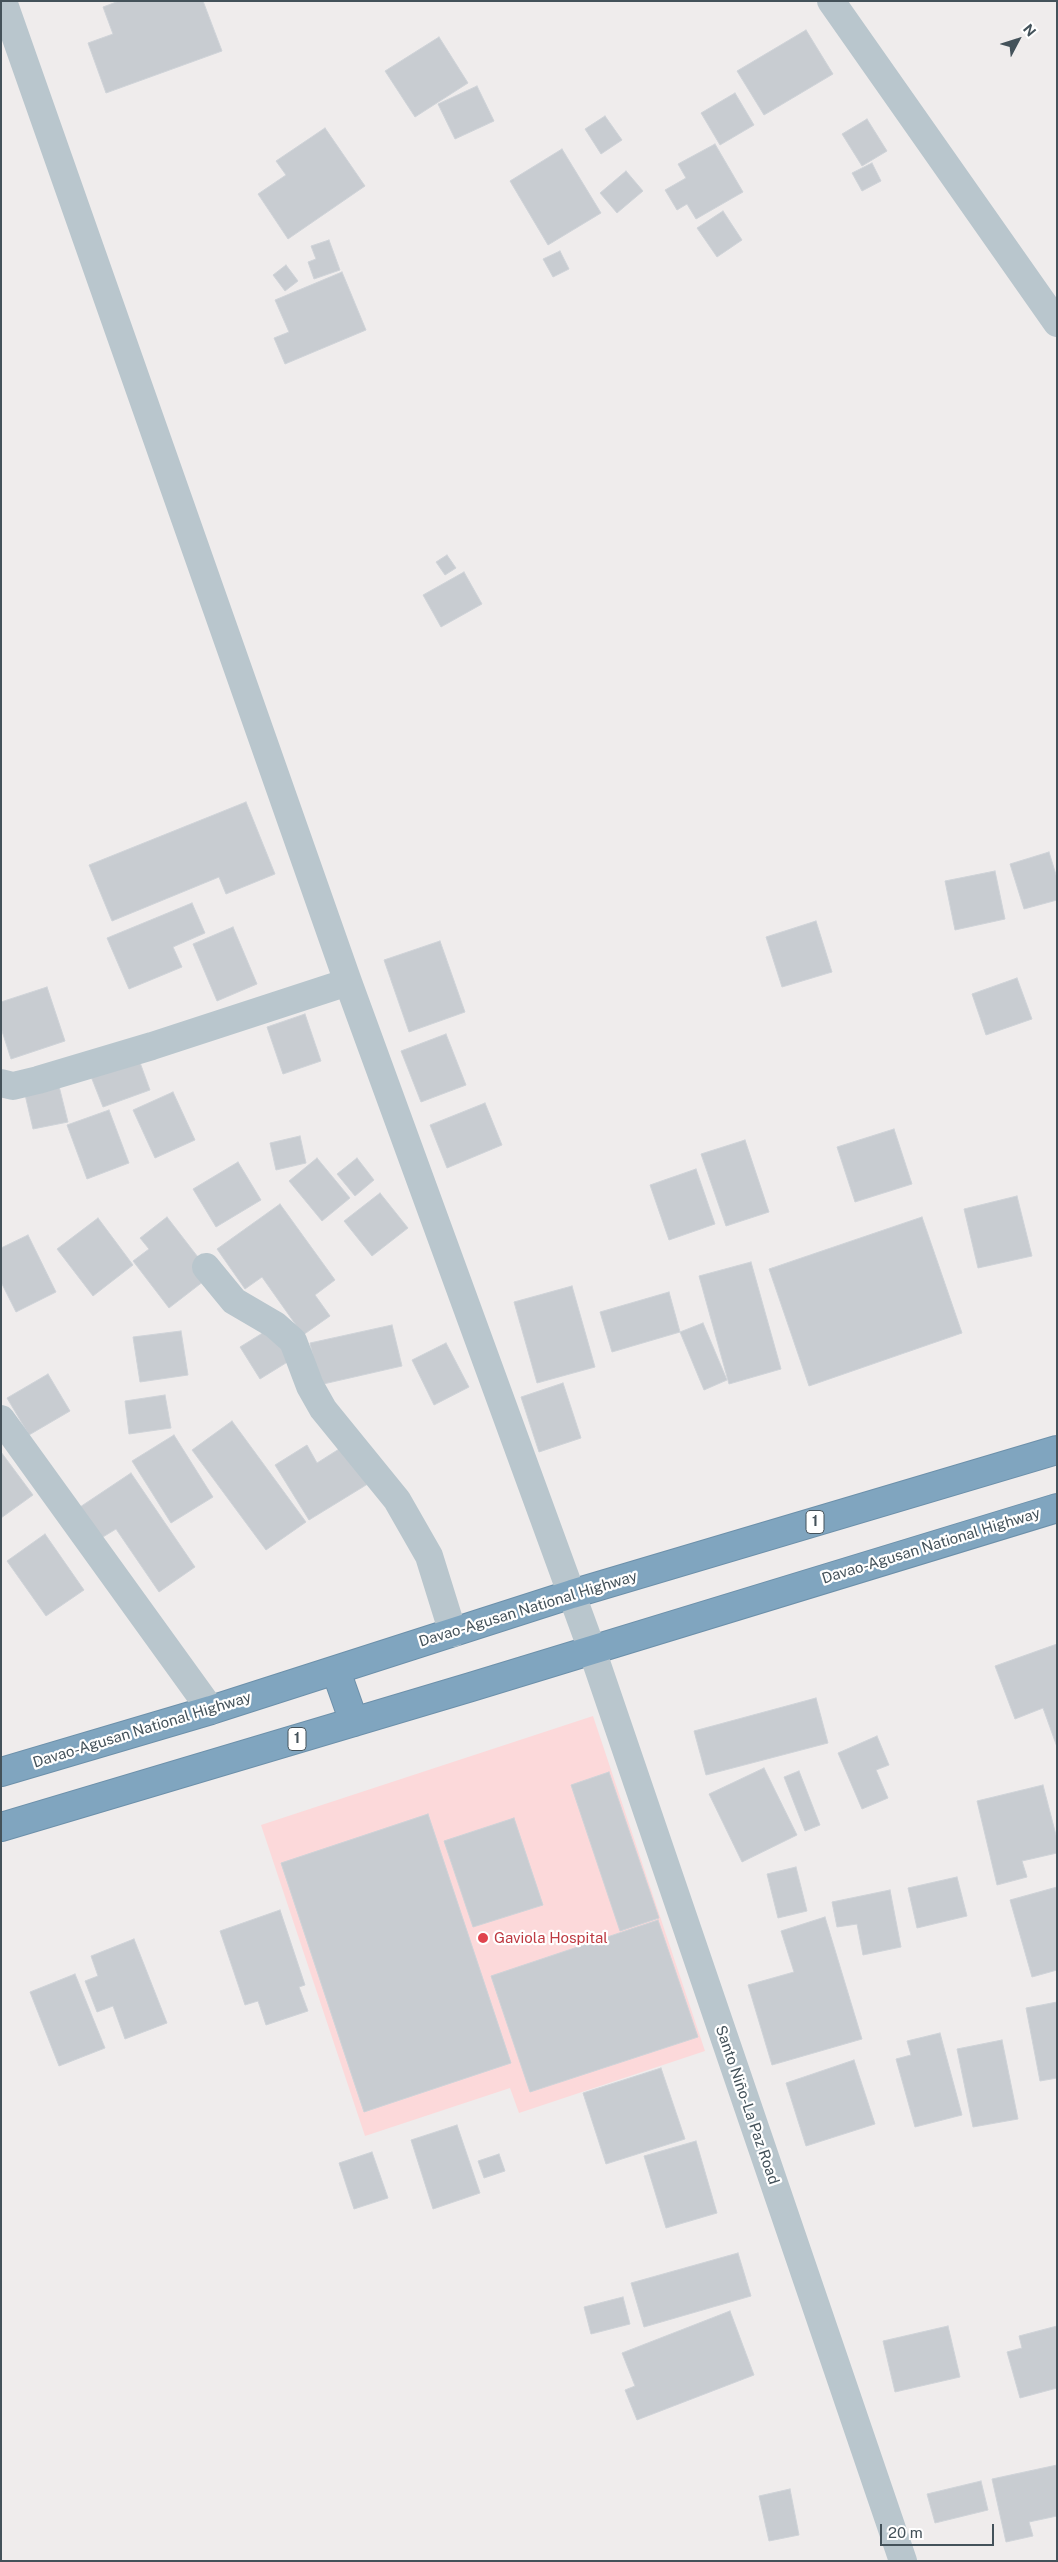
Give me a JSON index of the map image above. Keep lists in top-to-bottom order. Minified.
{"streets":{"highway":["1","Davao-Agusan National Highway"],"street":["Santo Niño-La Paz Road"]},"crossings":[["Davao-Agusan National Highway","Santo Niño-La Paz Road"]],"places":["Gaviola Hospital"],"scale_bar":"20 m","north":"top right"}
